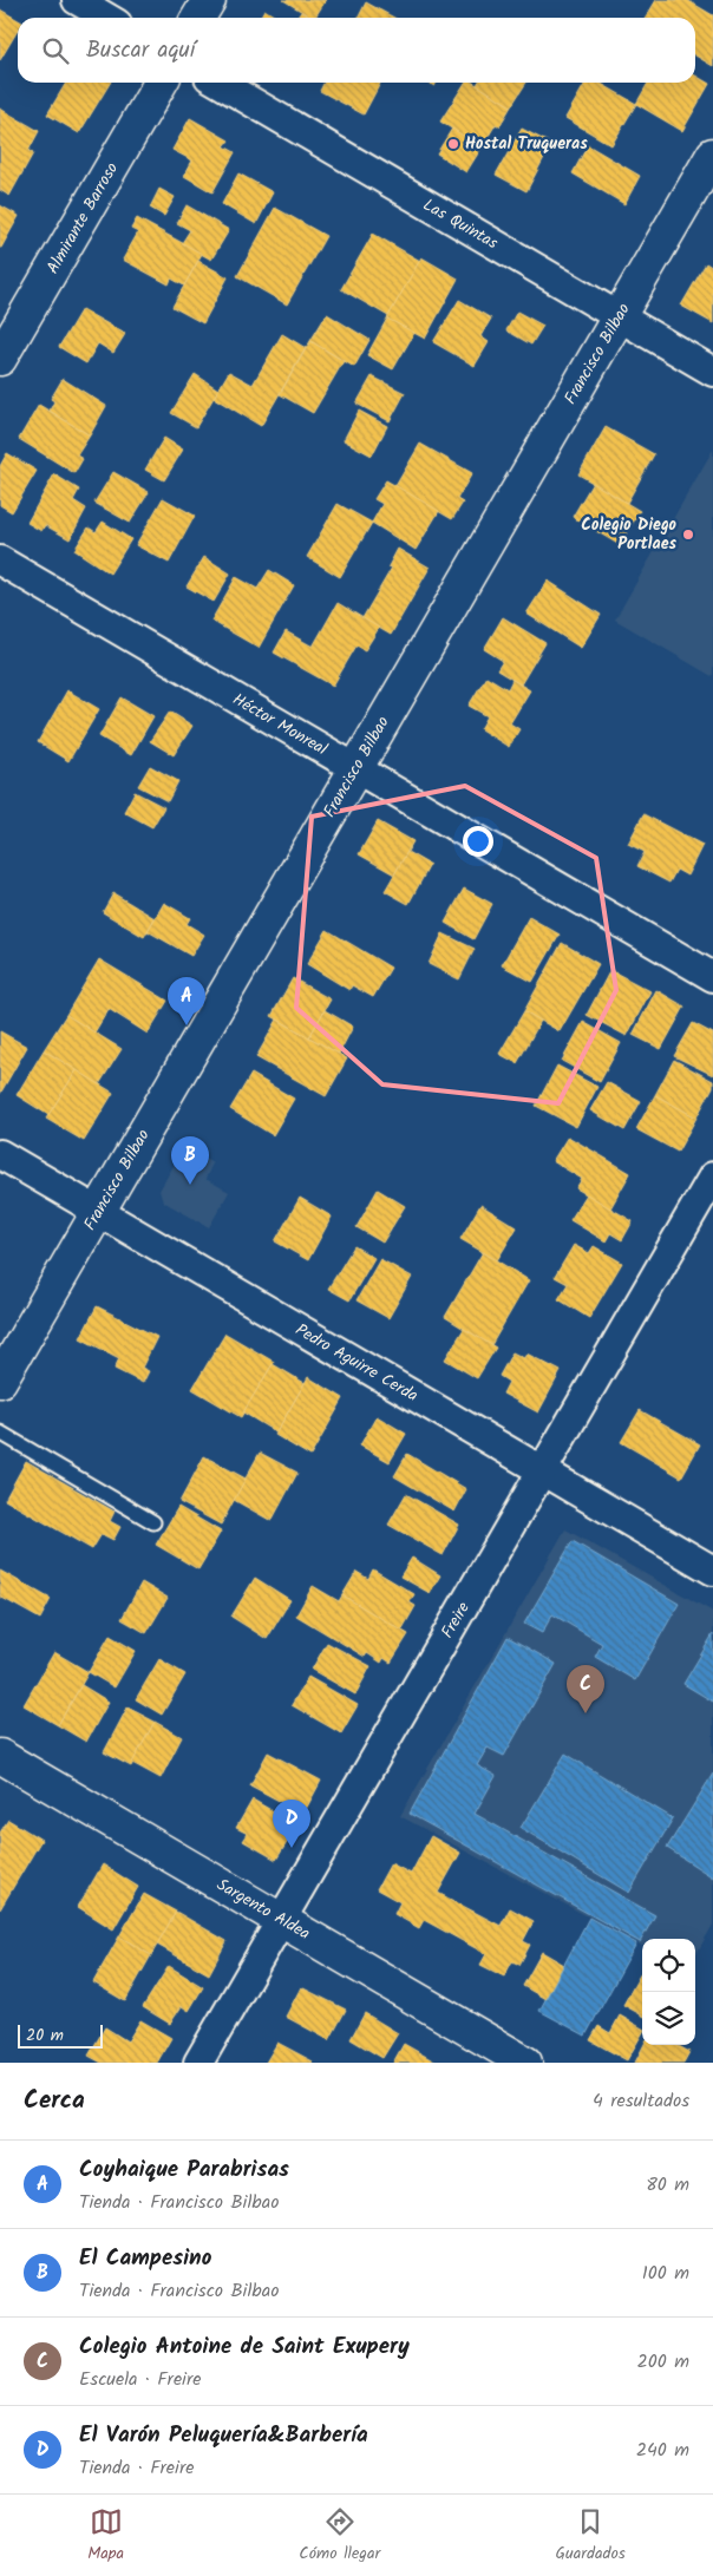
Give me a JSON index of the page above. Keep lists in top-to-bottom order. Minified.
{"streets":{"street":["Almirante Barroso","Las Quintas","Francisco Bilbao","Héctor Monreal","Pedro Aguirre Cerda","Freire","Sargento Aldea"]},"crossings":[["Las Quintas","Francisco Bilbao"],["Francisco Bilbao","Héctor Monreal"],["Francisco Bilbao","Pedro Aguirre Cerda"],["Pedro Aguirre Cerda","Freire"],["Freire","Sargento Aldea"]],"places":["Hostal Truqueras","Colegio Diego Portlaes"],"scale_bar":"20 m","page":{"search":"Buscar aquí","pins":["A","B","C","D"],"scale":"20 m","heading":["Cerca","4 resultados"],"list":[{"mark":"A","name":"Coyhaique Parabrisas","note":"Tienda · Francisco Bilbao","value":"80 m"},{"mark":"B","name":"El Campesino","note":"Tienda · Francisco Bilbao","value":"100 m"},{"mark":"C","name":"Colegio Antoine de Saint Exupery","note":"Escuela · Freire","value":"200 m"},{"mark":"D","name":"El Varón Peluquería&Barbería","note":"Tienda · Freire","value":"240 m"}],"nav":["Mapa","Cómo llegar","Guardados"]}}
